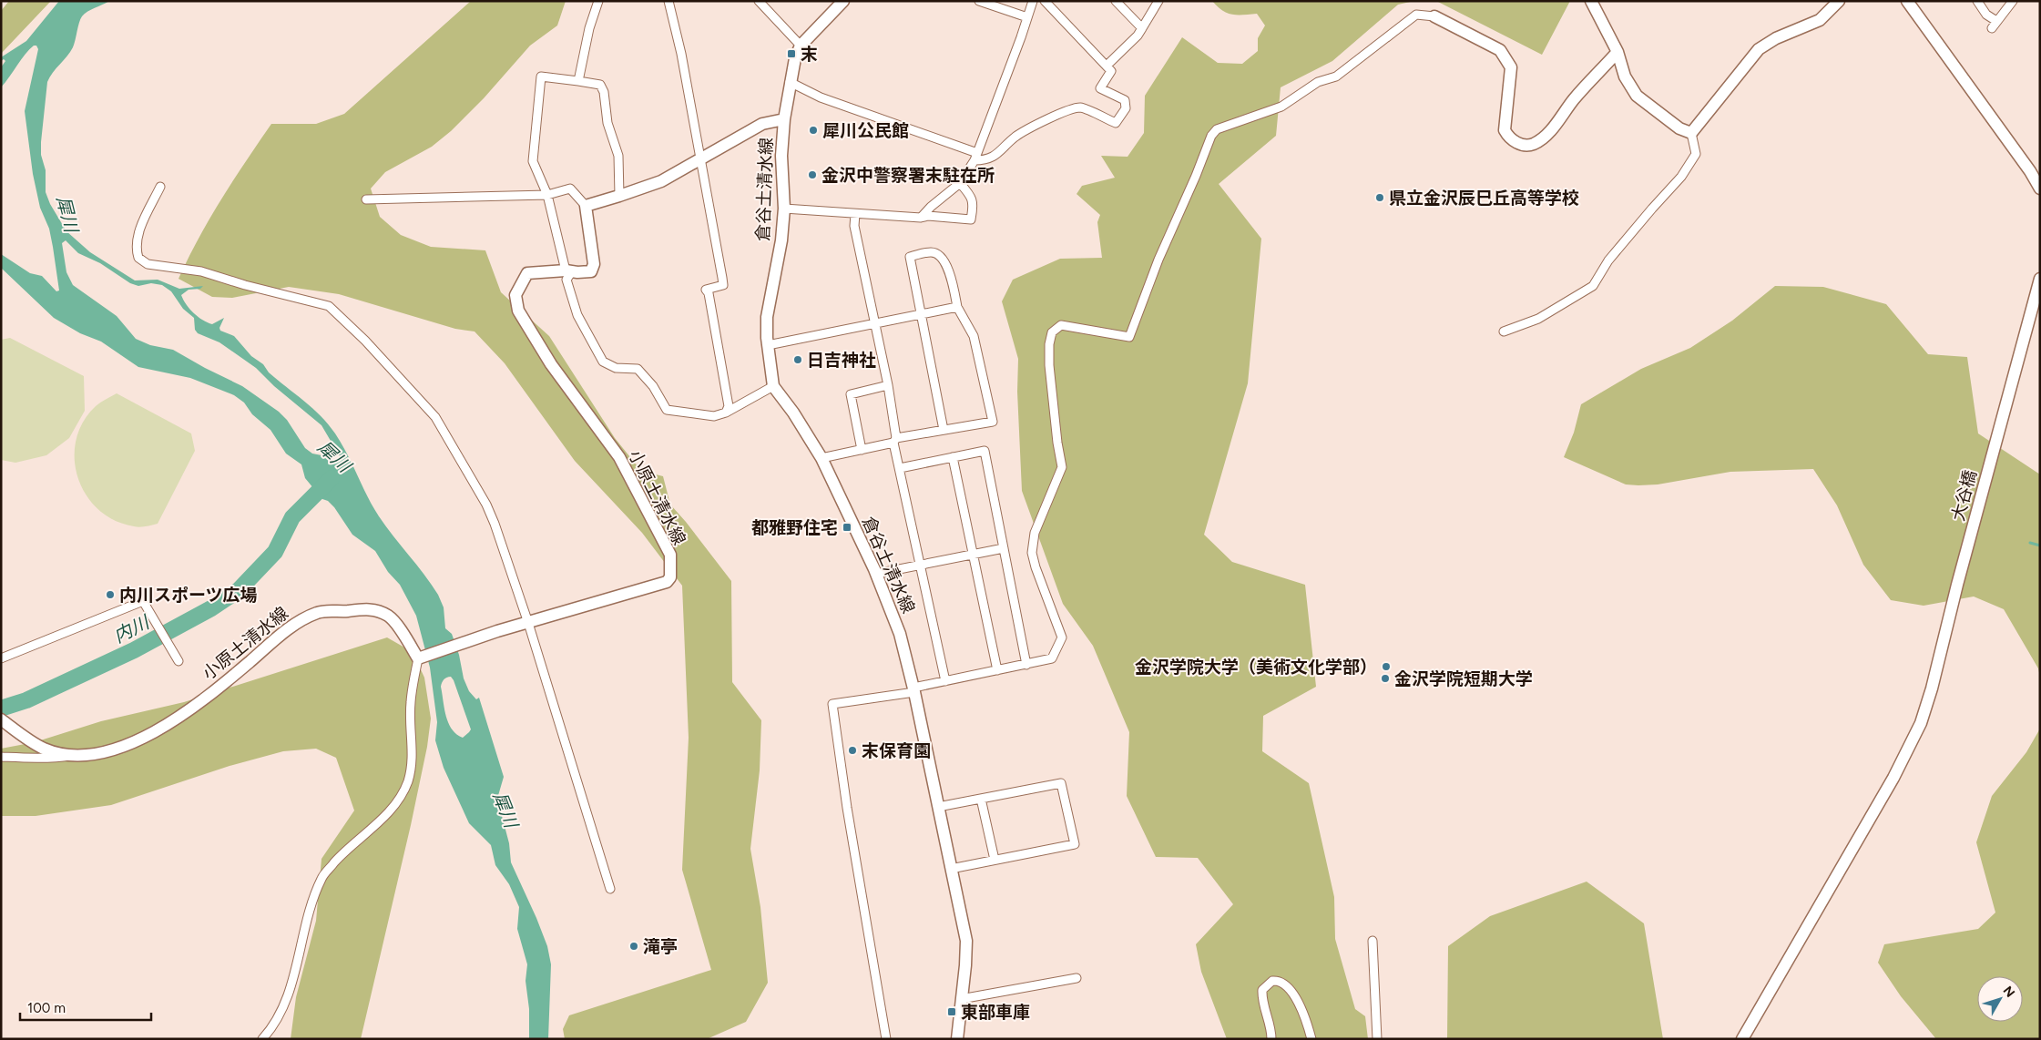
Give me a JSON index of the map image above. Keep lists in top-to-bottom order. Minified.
{"streets":{"main road":["倉谷土清水線","大谷橋","小原土清水線"]},"water":["犀川","内川"],"places":{"transit":["末","都雅野住宅","東部車庫"],"other":["犀川公民館","金沢中警察署末駐在所","県立金沢辰巳丘高等学校","日吉神社","内川スポーツ広場","金沢学院大学（美術文化学部）","金沢学院短期大学","末保育園","滝亭"]},"scale_bar":"100 m","north":"top right"}
